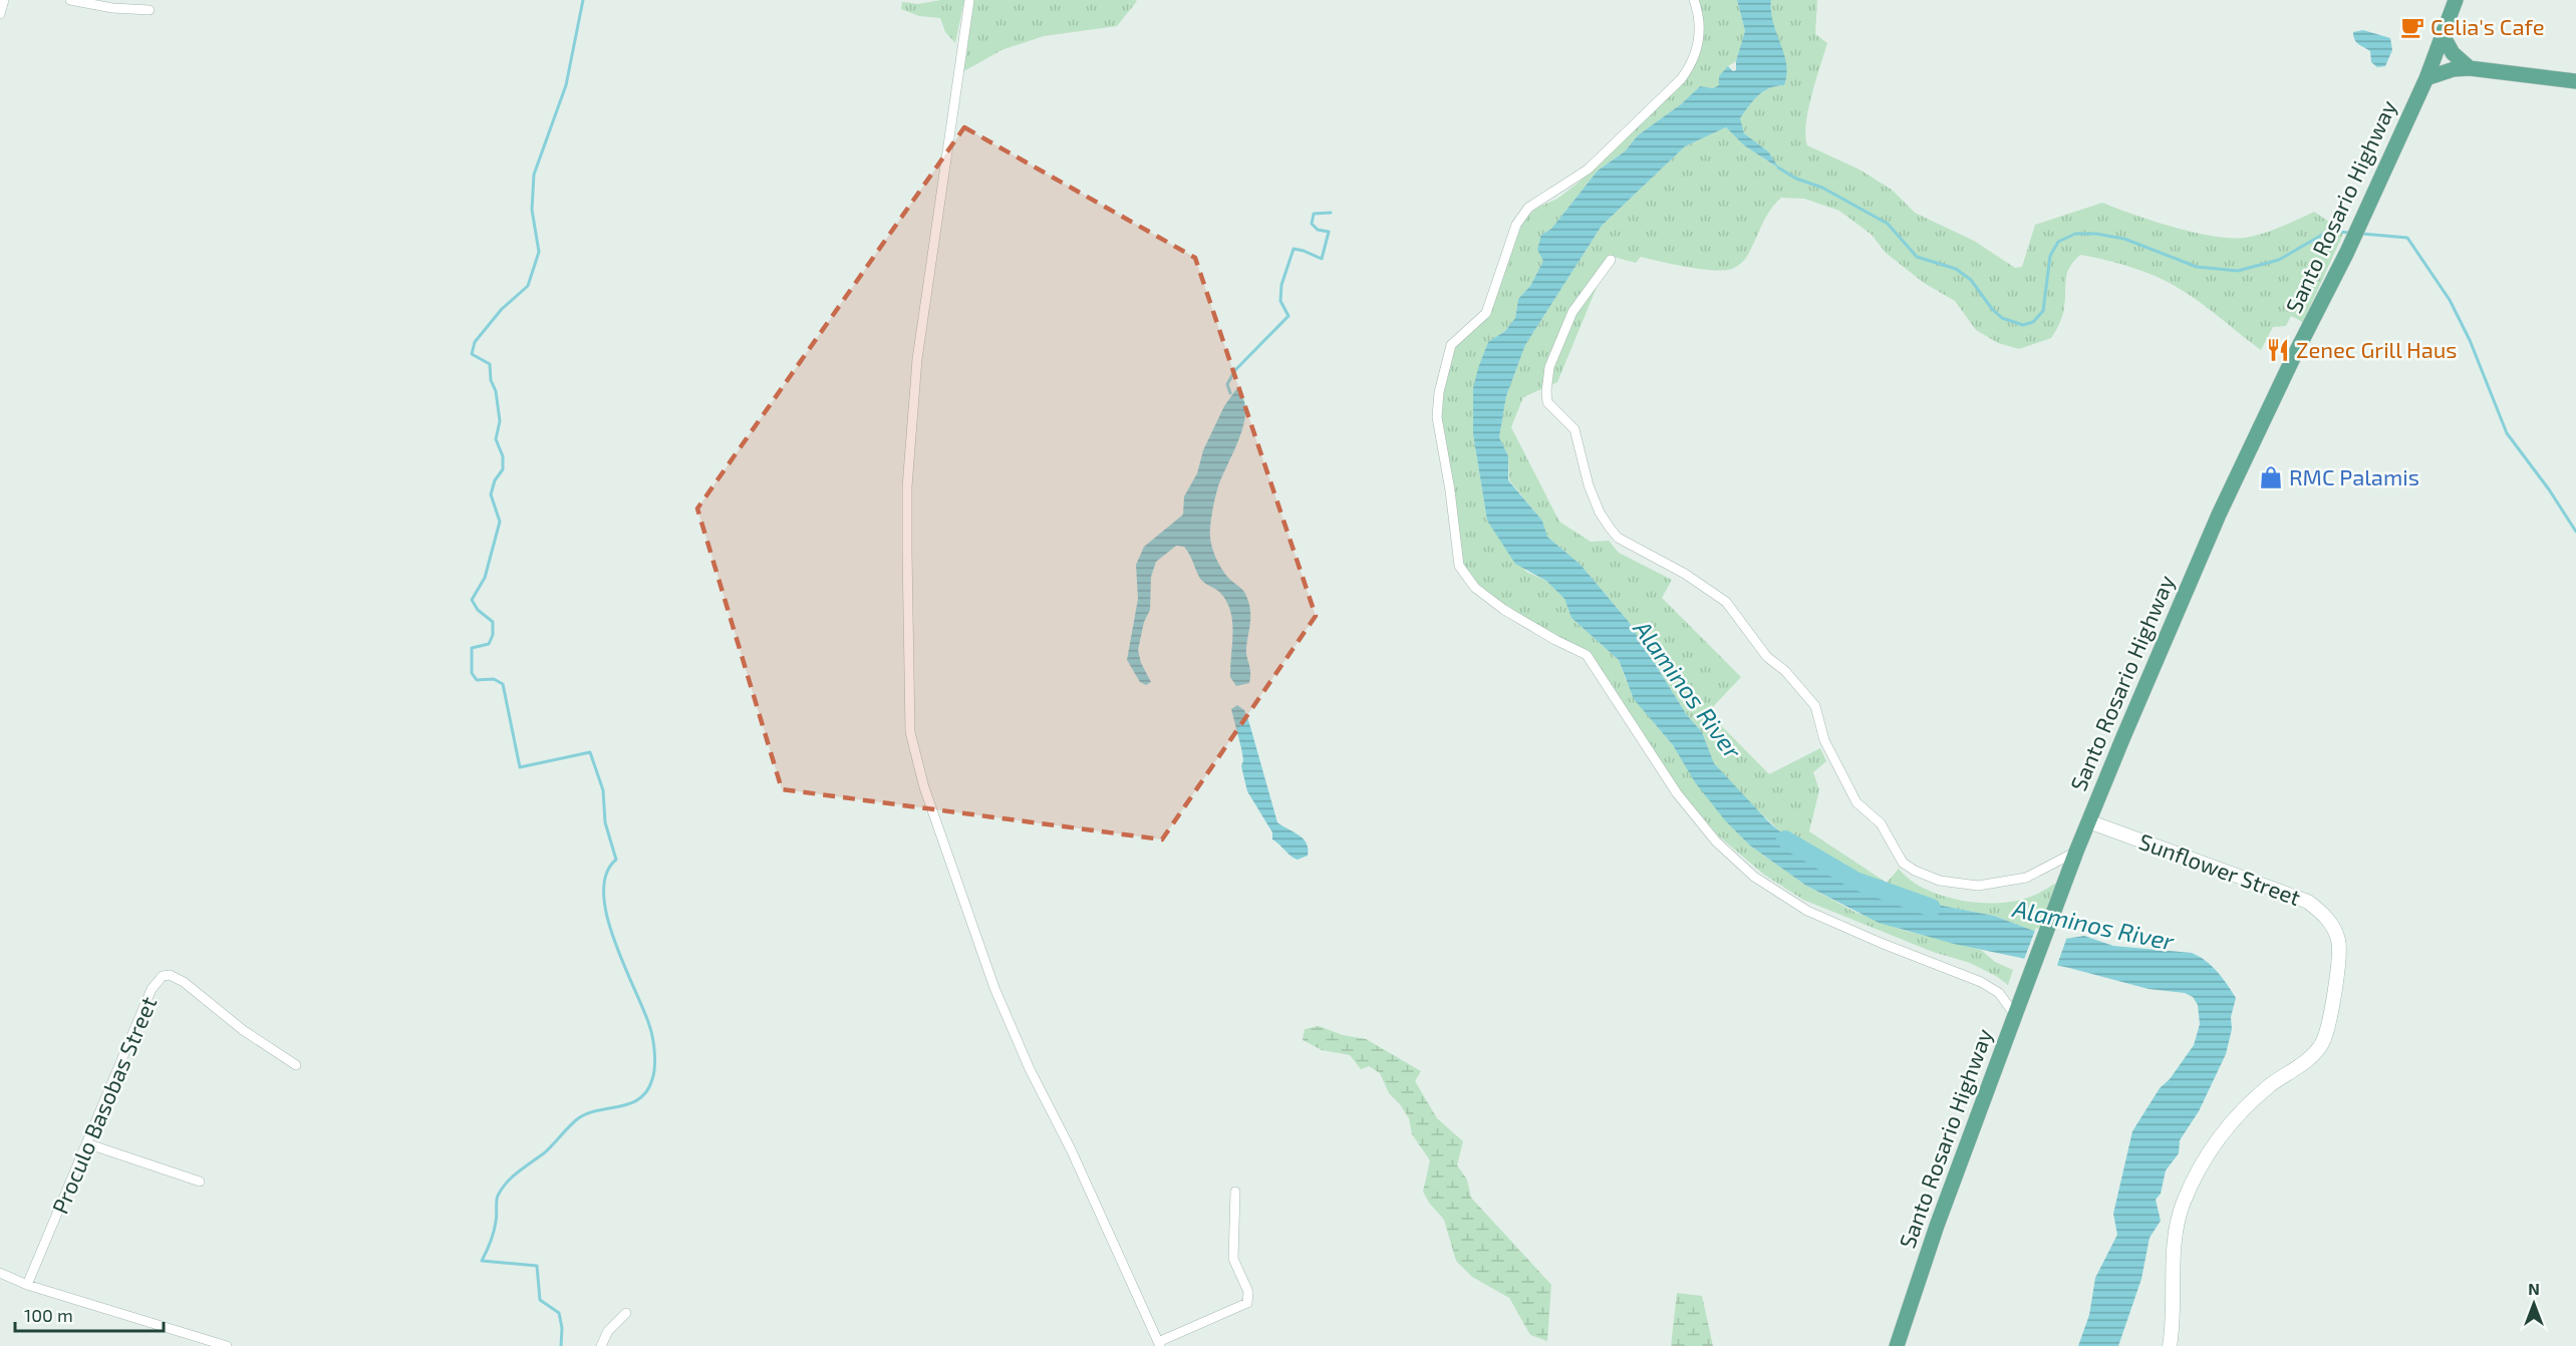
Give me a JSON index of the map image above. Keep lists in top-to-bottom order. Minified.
{"streets":{"main road":["Santo Rosario Highway"],"street":["Sunflower Street","Proculo Basobas Street"]},"crossings":[["Santo Rosario Highway","Sunflower Street"]],"water":["Alaminos River"],"places":{"cafe":["Celia's Cafe"],"restaurant":["Zenec Grill Haus"],"shop":["RMC Palamis"]},"scale_bar":"100 m","north":"top"}
